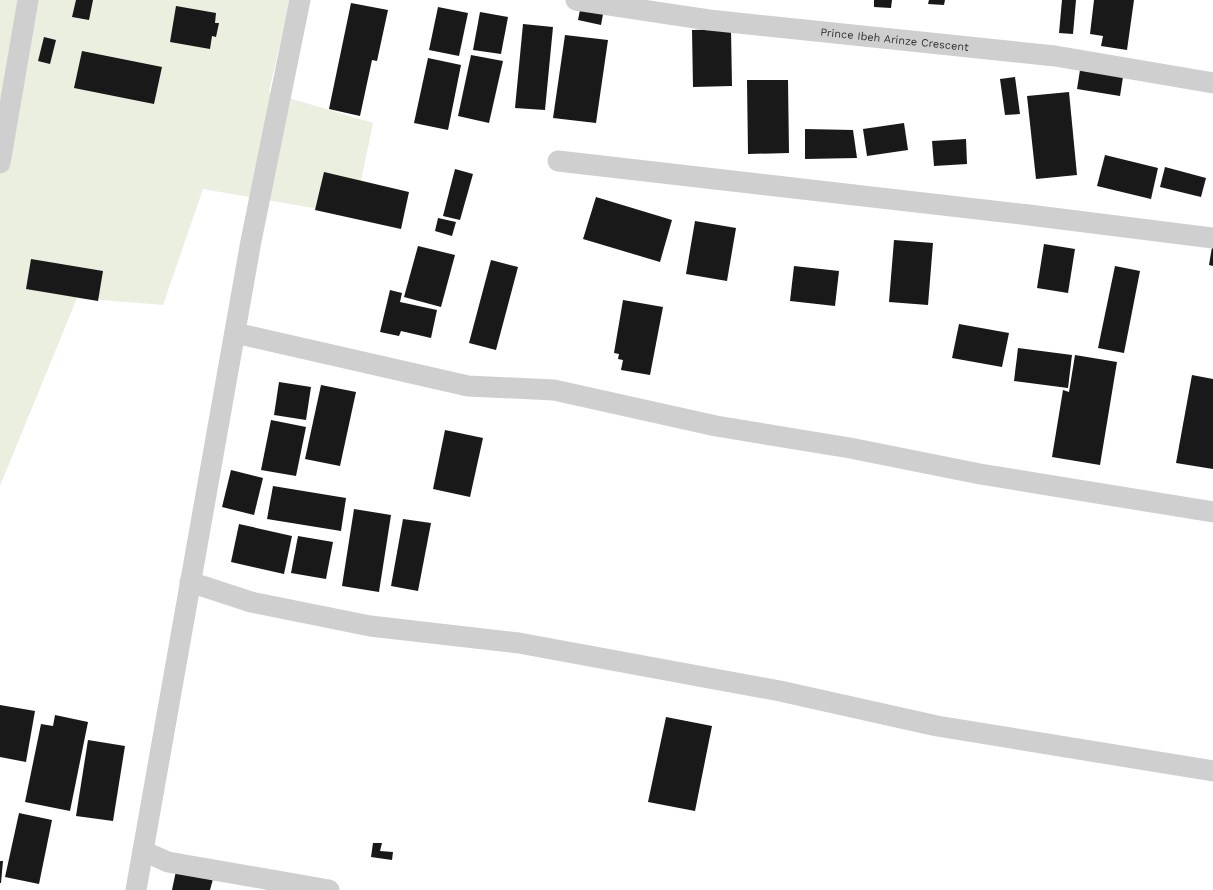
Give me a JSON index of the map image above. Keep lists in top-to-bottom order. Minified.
{"streets":{"street":["Prince Ibeh Arinze Crescent"]}}
